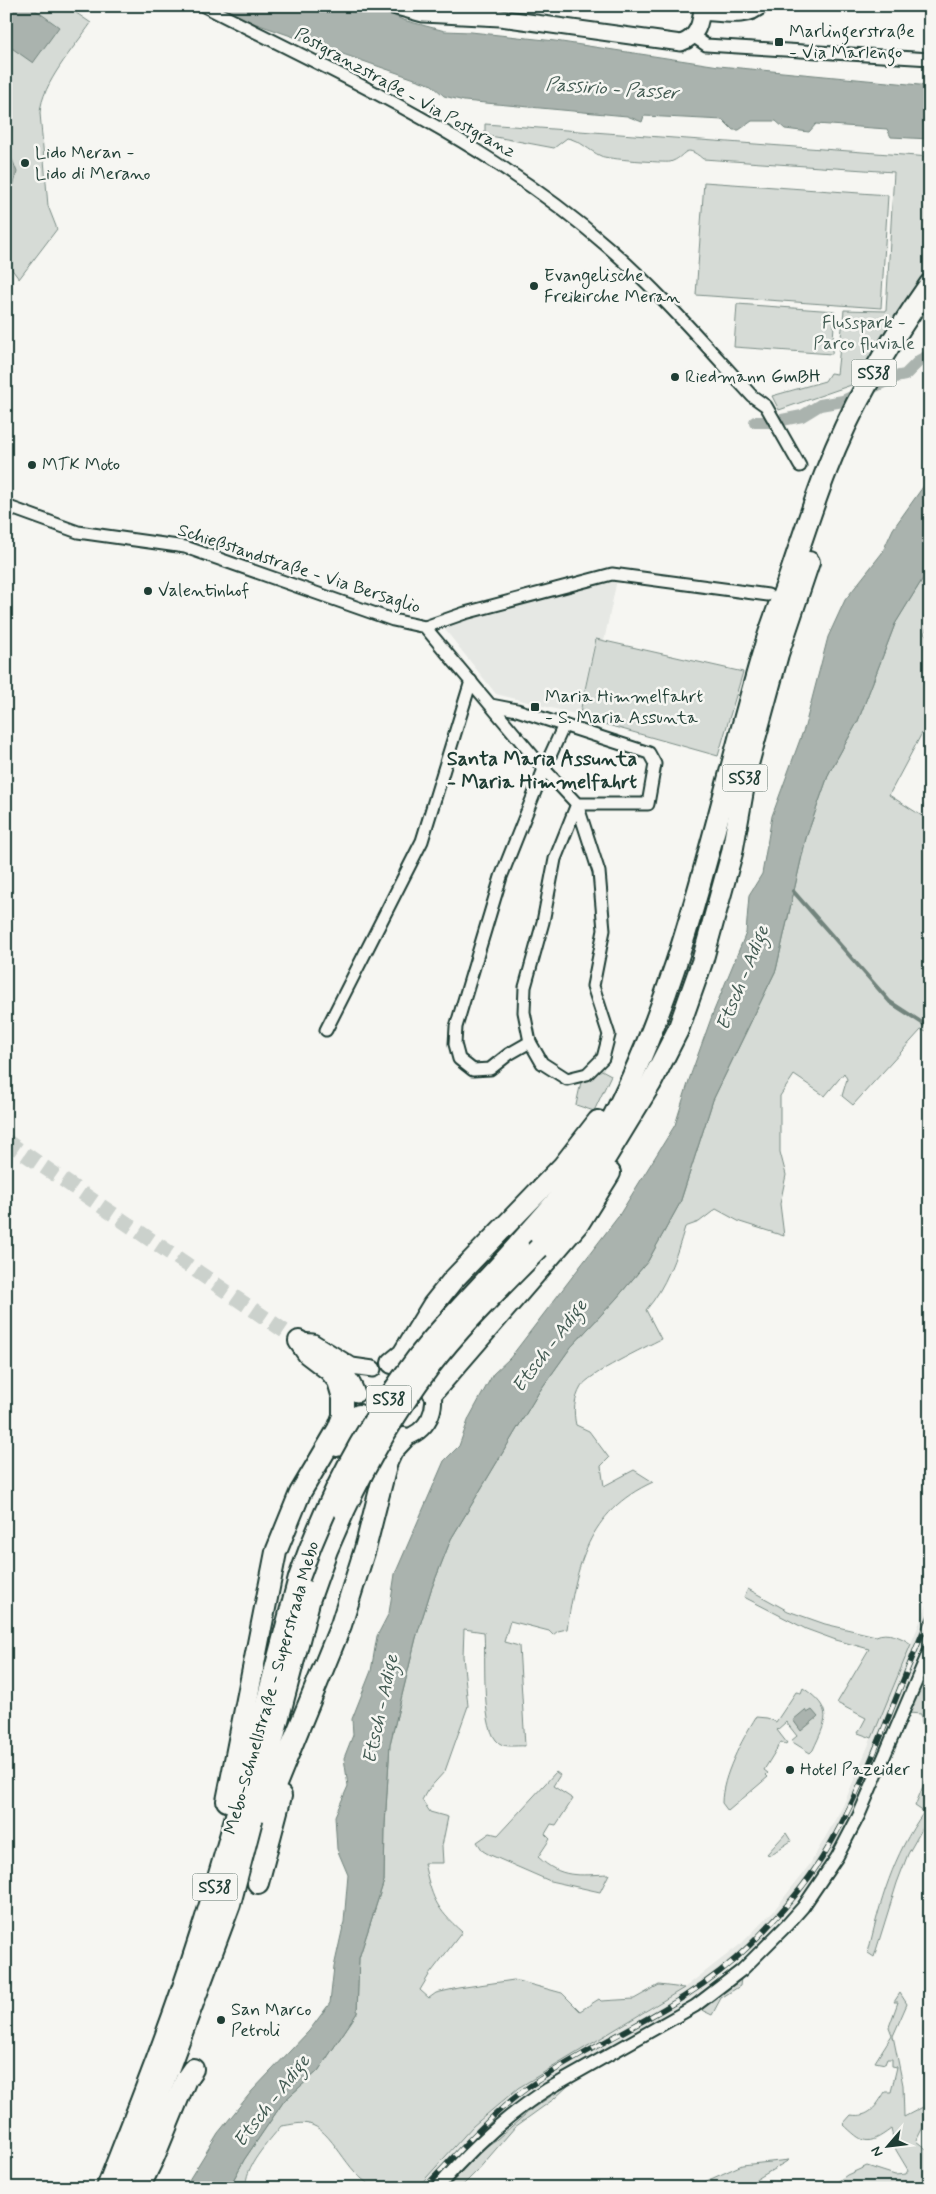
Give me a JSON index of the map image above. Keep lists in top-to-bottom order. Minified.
{"streets":{"highway":["SS38","Mebo-Schnellstraße - Superstrada Mebo"],"street":["Postgranzstraße - Via Postgranz","Schießstandstraße - Via Bersaglio"]},"crossings":[["SS38","Mebo-Schnellstraße - Superstrada Mebo"]],"districts":["Santa Maria Assunta - Maria Himmelfahrt"],"water":["Passirio - Passer","Etsch - Adige"],"parks":["Flusspark - Parco fluviale"],"places":{"transit":["Marlingerstraße - Via Marlengo","Maria Himmelfahrt - S. Maria Assunta"],"other":["Lido Meran - Lido di Merano","Evangelische Freikirche Meran","Riedmann GmBH","MTK Moto","Valentinhof","Hotel Pazeider","San Marco Petroli"]},"north":"bottom left"}
